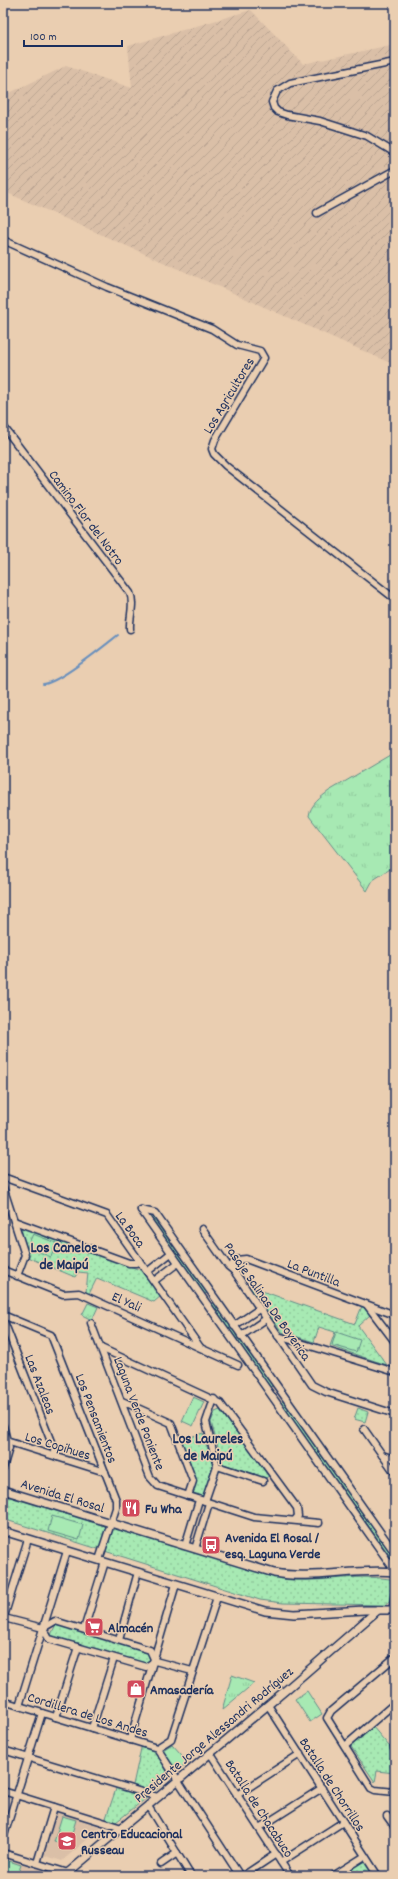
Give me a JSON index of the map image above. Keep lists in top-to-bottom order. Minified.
{"streets":{"street":["Los Agricultores","Camino Flor del Notro","La Boca","La Puntilla","El Yali","Pasaje Salinas De Boyerica","Las Azaleas","Laguna Verde Poniente","Los Pensamientos","Los Copihues","Avenida El Rosal","Cordillera de Los Andes","Presidente Jorge Alessandri Rodríguez","Batalla de Chorrillos","Batalla de Chacabuco"]},"crossings":[["La Boca","El Yali"],["La Puntilla","Pasaje Salinas De Boyerica"],["Las Azaleas","Los Copihues"],["Los Pensamientos","Los Copihues"],["Los Pensamientos","Avenida El Rosal"],["Cordillera de Los Andes","Presidente Jorge Alessandri Rodríguez"],["Presidente Jorge Alessandri Rodríguez","Batalla de Chorrillos"],["Presidente Jorge Alessandri Rodríguez","Batalla de Chacabuco"]],"districts":["Los Canelos de Maipú","Los Laureles de Maipú"],"places":{"restaurant":["Fu Wha"],"bus stop":["Avenida El Rosal / esq. Laguna Verde"],"supermarket":["Almacén"],"shop":["Amasadería"],"school or university":["Centro Educacional Russeau"]},"scale_bar":"100 m"}
